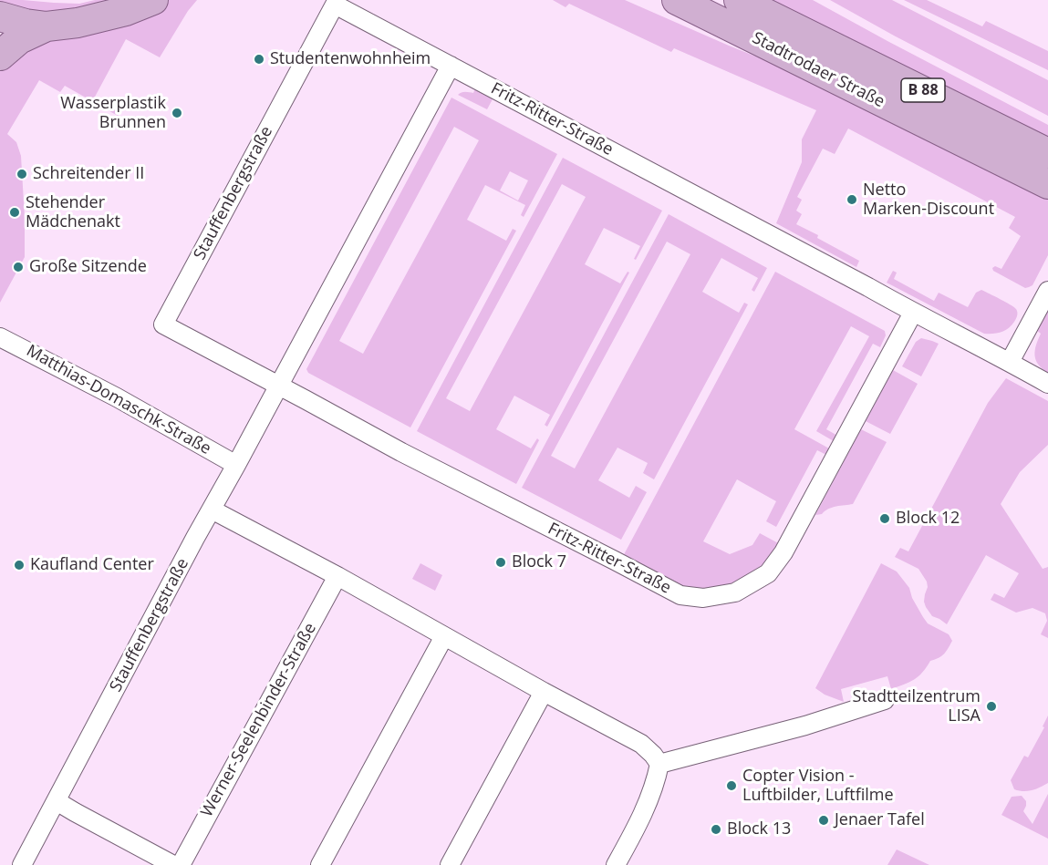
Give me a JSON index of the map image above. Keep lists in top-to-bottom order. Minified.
{"streets":{"main road":["Stadtrodaer Straße","B 88"],"street":["Fritz-Ritter-Straße","Stauffenbergstraße","Matthias-Domaschk-Straße","Werner-Seelenbinder-Straße"]},"crossings":[["Fritz-Ritter-Straße","Stauffenbergstraße"],["Stauffenbergstraße","Matthias-Domaschk-Straße"]],"places":["Studentenwohnheim","Wasserplastik Brunnen","Schreitender II","Netto Marken-Discount","Stehender Mädchenakt","Große Sitzende","Block 12","Block 7","Kaufland Center","Stadtteilzentrum LISA","Copter Vision - Luftbilder, Luftfilme","Jenaer Tafel","Block 13"]}
